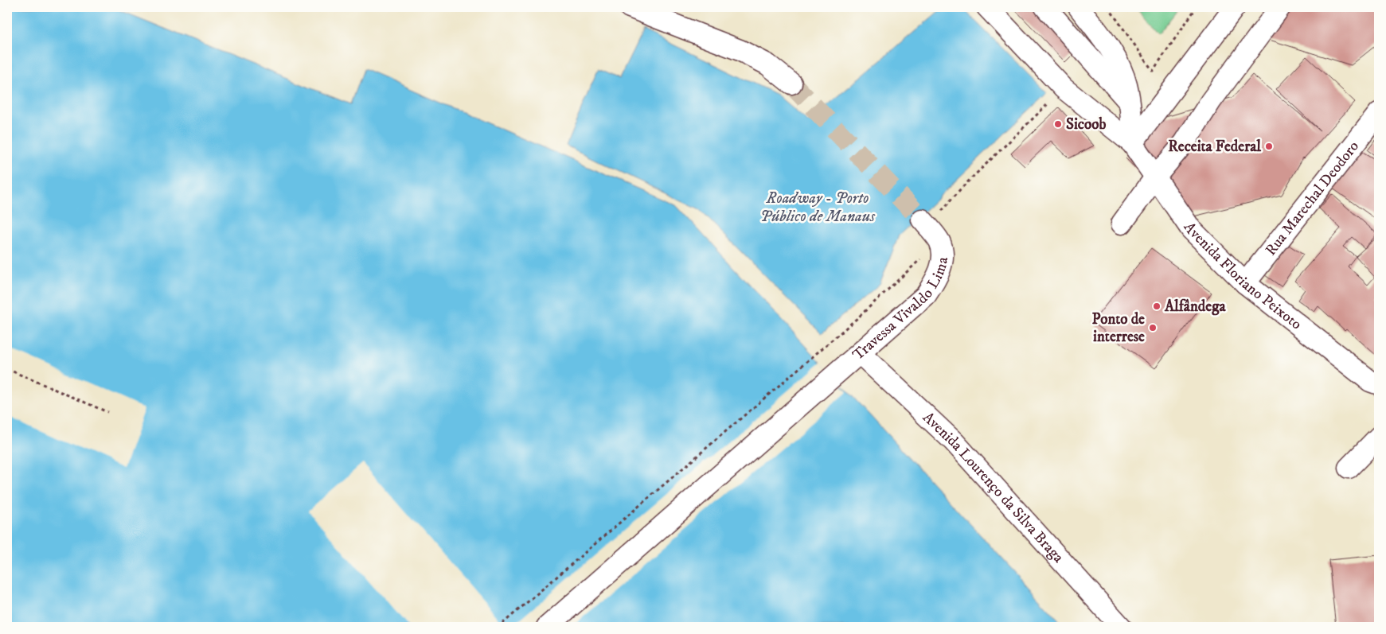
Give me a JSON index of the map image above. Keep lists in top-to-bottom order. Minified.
{"streets":{"street":["Rua Marechal Deodoro","Avenida Floriano Peixoto","Travessa Vivaldo Lima","Avenida Lourenço da Silva Braga"]},"crossings":[["Rua Marechal Deodoro","Avenida Floriano Peixoto"],["Travessa Vivaldo Lima","Avenida Lourenço da Silva Braga"]],"water":["Roadway - Porto Público de Manaus"],"places":["Sicoob","Receita Federal","Alfândega","Ponto de interrese"]}
